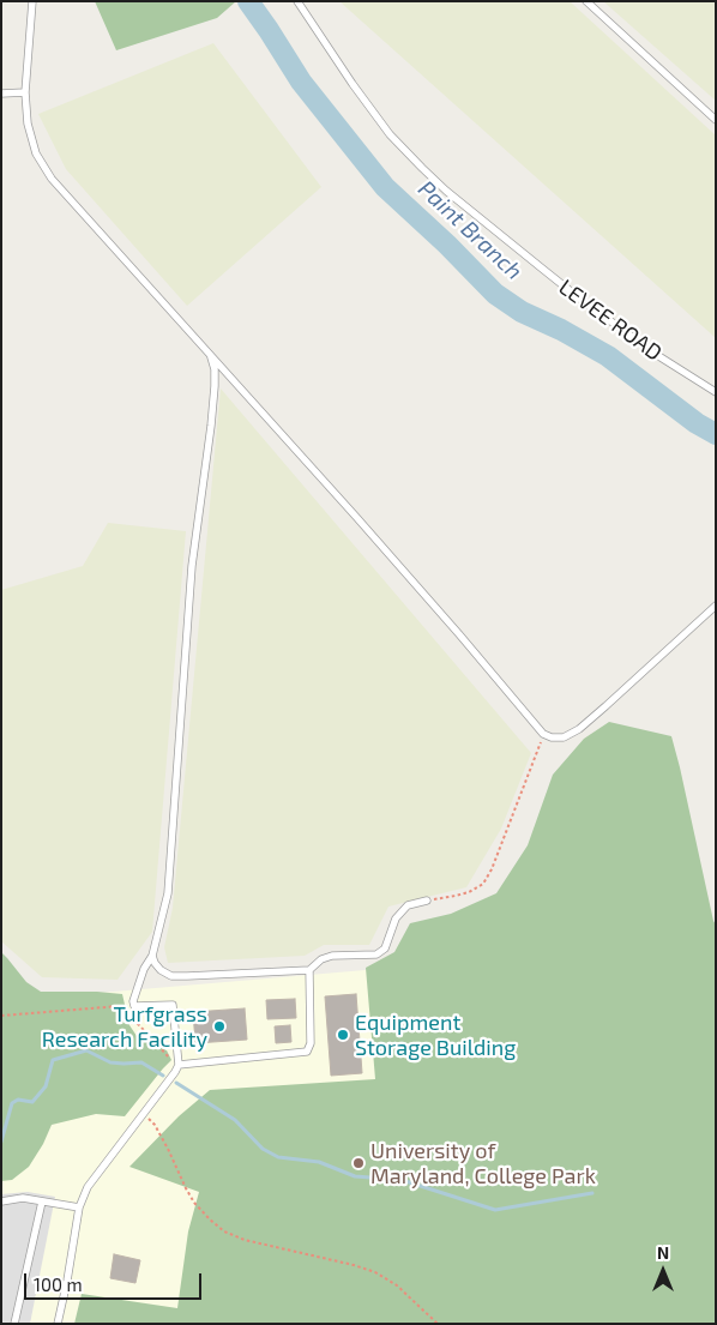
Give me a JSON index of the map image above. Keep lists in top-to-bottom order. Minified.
{"streets":{"lane":["LEVEE ROAD"]},"water":["Paint Branch"],"places":["Turfgrass Research Facility","Equipment Storage Building","University of Maryland, College Park"],"scale_bar":"100 m","north":"top"}
